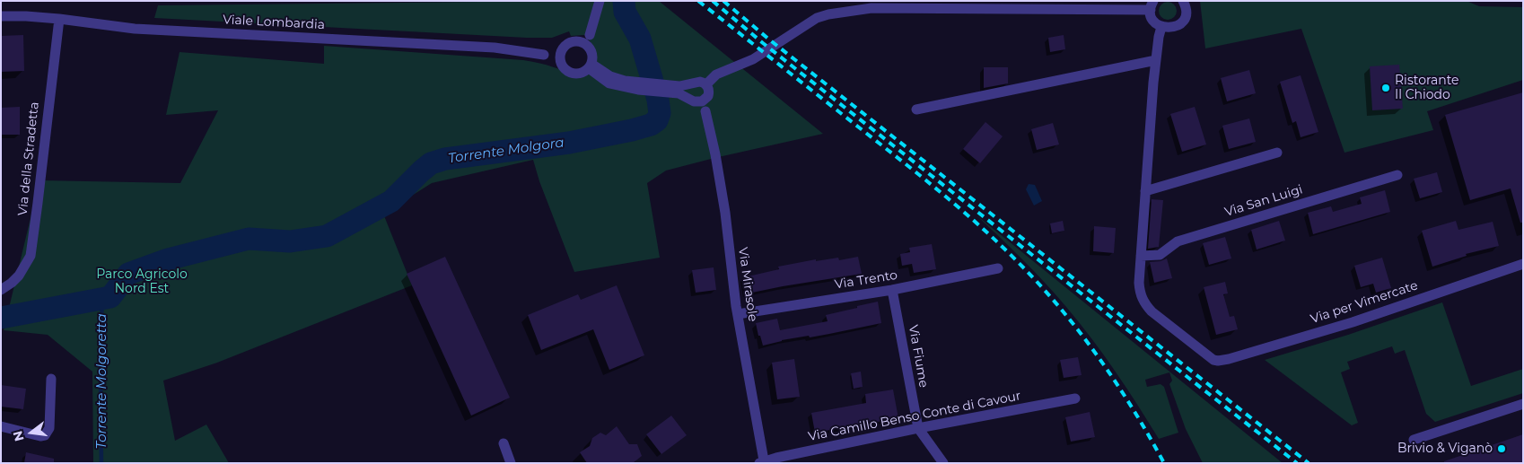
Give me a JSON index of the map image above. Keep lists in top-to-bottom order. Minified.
{"streets":{"street":["Viale Lombardia","Via della Stradetta","Via San Luigi","Via Trento","Via Mirasole","Via per Vimercate","Via Fiume","Via Camillo Benso Conte di Cavour"]},"crossings":[["Viale Lombardia","Via della Stradetta"],["Via San Luigi","Via per Vimercate"],["Via Trento","Via Mirasole"],["Via Trento","Via Fiume"],["Via Mirasole","Via Camillo Benso Conte di Cavour"],["Via Fiume","Via Camillo Benso Conte di Cavour"]],"water":["Torrente Molgora","Torrente Molgoretta"],"parks":["Parco Agricolo Nord Est"],"places":["Ristorante Il Chiodo","Brivio & Viganò"],"north":"left"}
